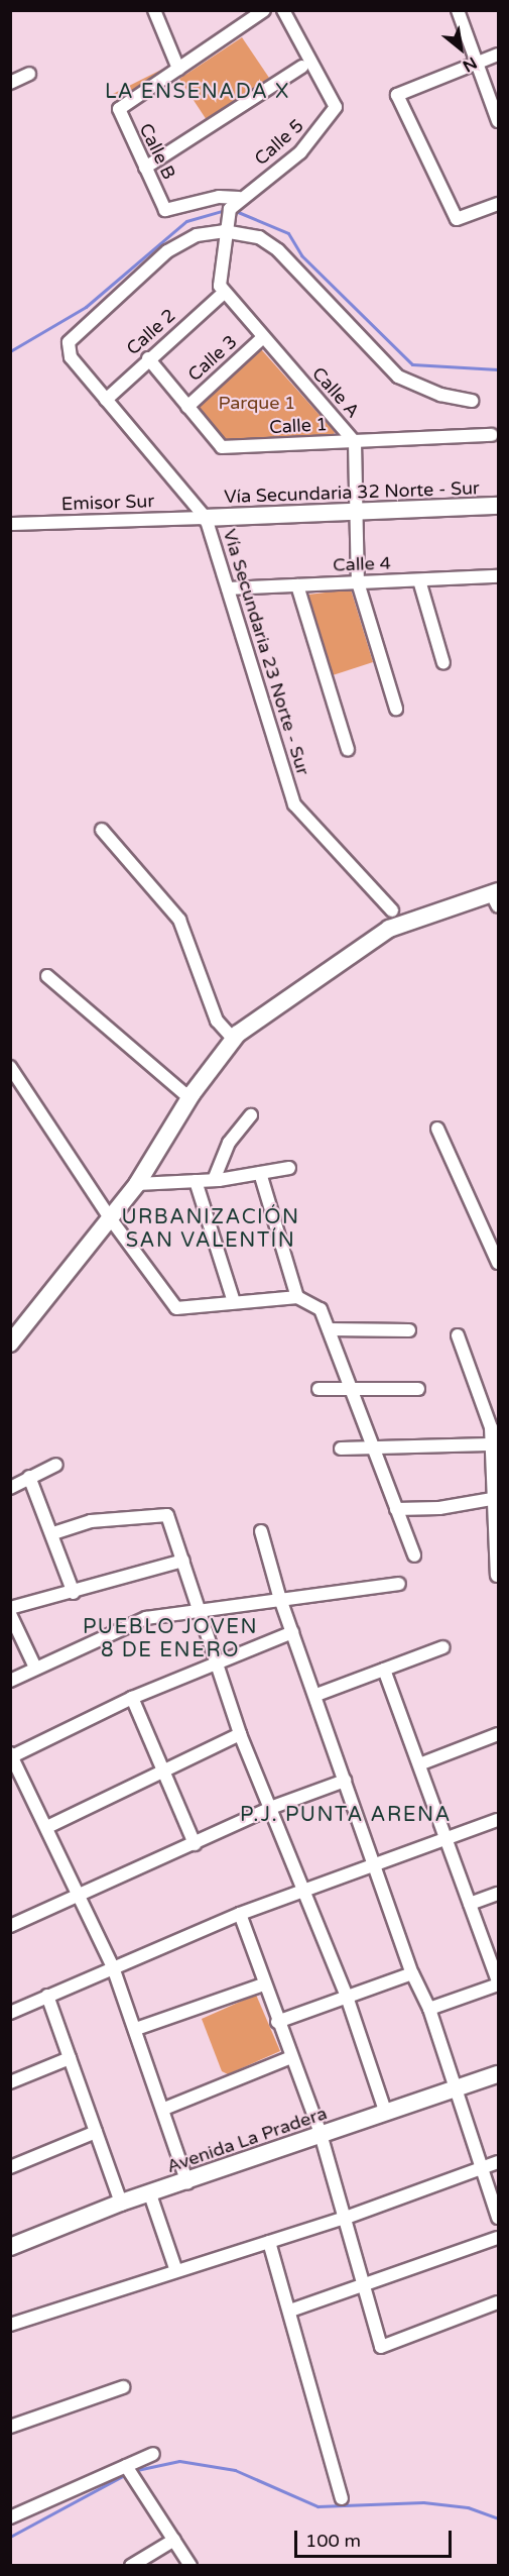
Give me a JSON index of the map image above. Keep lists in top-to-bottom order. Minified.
{"streets":{"street":["Calle 5","Calle B","Calle 2","Calle 3","Calle A","Calle 1","Vía Secundaria 32 Norte - Sur","Emisor Sur","Calle 4","Vía Secundaria 23 Norte - Sur","Avenida La Pradera"]},"crossings":[["Calle 5","Calle B"],["Calle 5","Vía Secundaria 23 Norte - Sur"],["Calle 2","Calle A"],["Calle 2","Calle 1"],["Calle 2","Vía Secundaria 23 Norte - Sur"],["Calle 3","Calle A"],["Calle 3","Calle 1"],["Calle A","Calle 1"],["Calle A","Vía Secundaria 32 Norte - Sur"],["Calle A","Calle 4"],["Vía Secundaria 32 Norte - Sur","Emisor Sur"],["Vía Secundaria 32 Norte - Sur","Vía Secundaria 23 Norte - Sur"],["Emisor Sur","Vía Secundaria 23 Norte - Sur"],["Calle 4","Vía Secundaria 23 Norte - Sur"]],"districts":["LA ENSENADA X","URBANIZACIÓN SAN VALENTÍN","PUEBLO JOVEN 8 DE ENERO","P.J. PUNTA ARENA"],"parks":["Parque 1"],"scale_bar":"100 m","north":"bottom right"}
